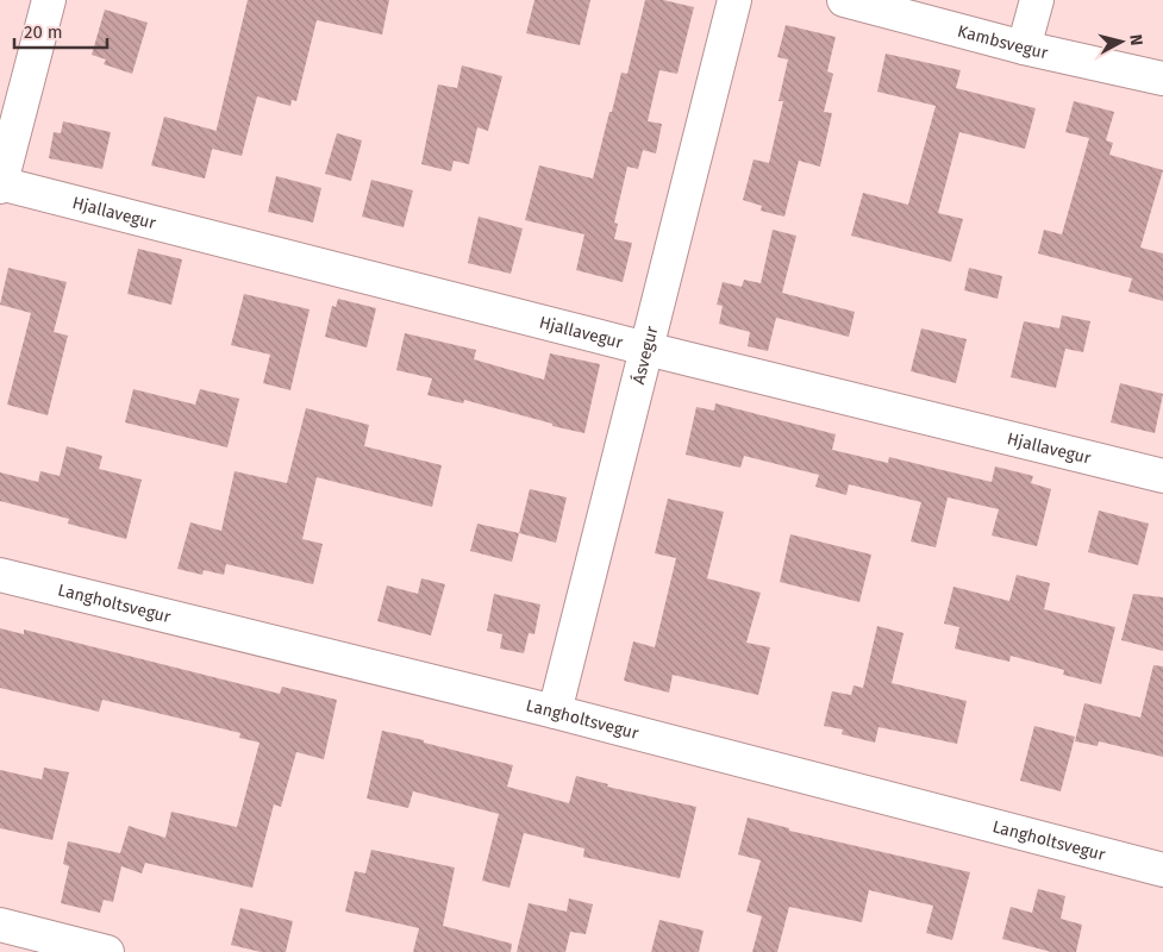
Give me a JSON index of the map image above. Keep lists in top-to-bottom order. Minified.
{"streets":{"street":["Kambsvegur","Hjallavegur","Ásvegur","Langholtsvegur"]},"crossings":[["Hjallavegur","Ásvegur"],["Ásvegur","Langholtsvegur"]],"scale_bar":"20 m","north":"right"}
